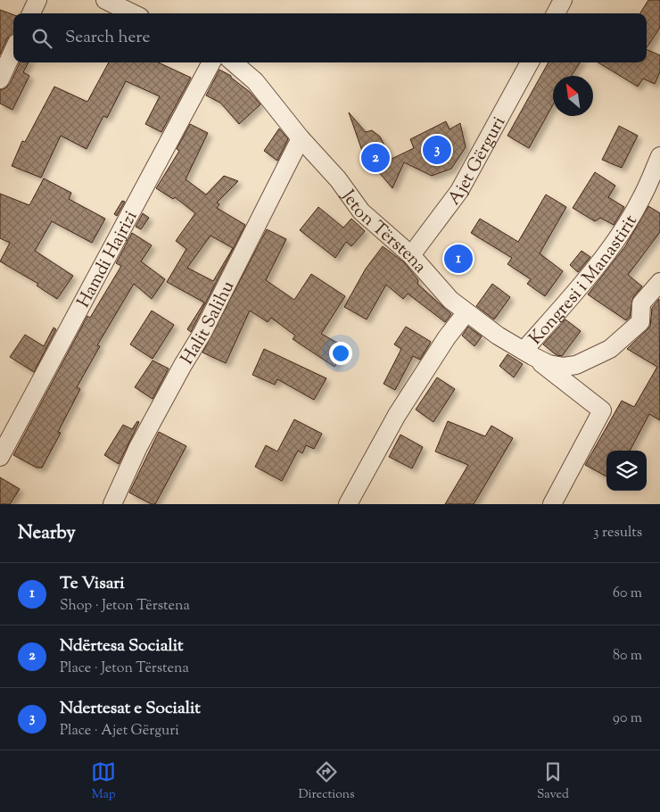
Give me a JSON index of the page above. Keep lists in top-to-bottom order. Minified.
{"streets":{"street":["Ajet Gërguri","Jeton Tërstena","Hamdi Hajrizi","Kongresi i Manastirit","Halit Salihu"]},"crossings":[["Ajet Gërguri","Jeton Tërstena"],["Jeton Tërstena","Kongresi i Manastirit"],["Jeton Tërstena","Halit Salihu"]],"north":"top left","page":{"search":"Search here","pins":["3","2","1"],"heading":["Nearby","3 results"],"list":[{"mark":"1","name":"Te Visari","note":"Shop · Jeton Tërstena","value":"60 m"},{"mark":"2","name":"Ndërtesa Socialit","note":"Place · Jeton Tërstena","value":"80 m"},{"mark":"3","name":"Ndertesat e Socialit","note":"Place · Ajet Gërguri","value":"90 m"}],"nav":["Map","Directions","Saved"]}}
